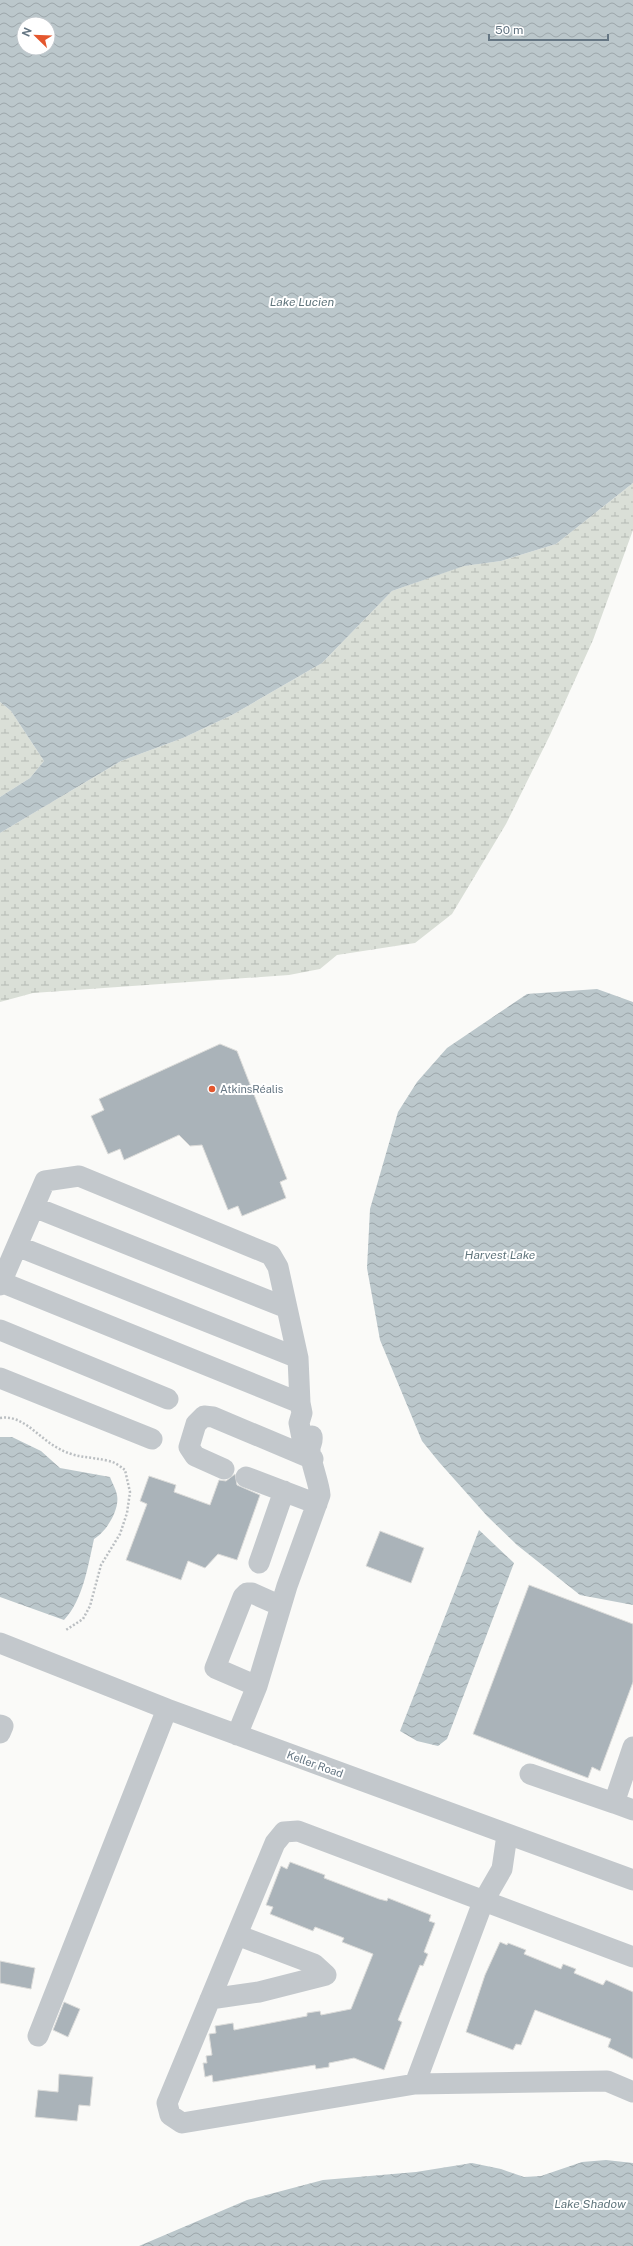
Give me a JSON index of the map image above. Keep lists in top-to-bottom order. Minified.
{"streets":{"street":["Keller Road"]},"water":["Lake Lucien","Harvest Lake","Lake Shadow"],"places":["AtkinsRéalis"],"scale_bar":"50 m","north":"top left"}
